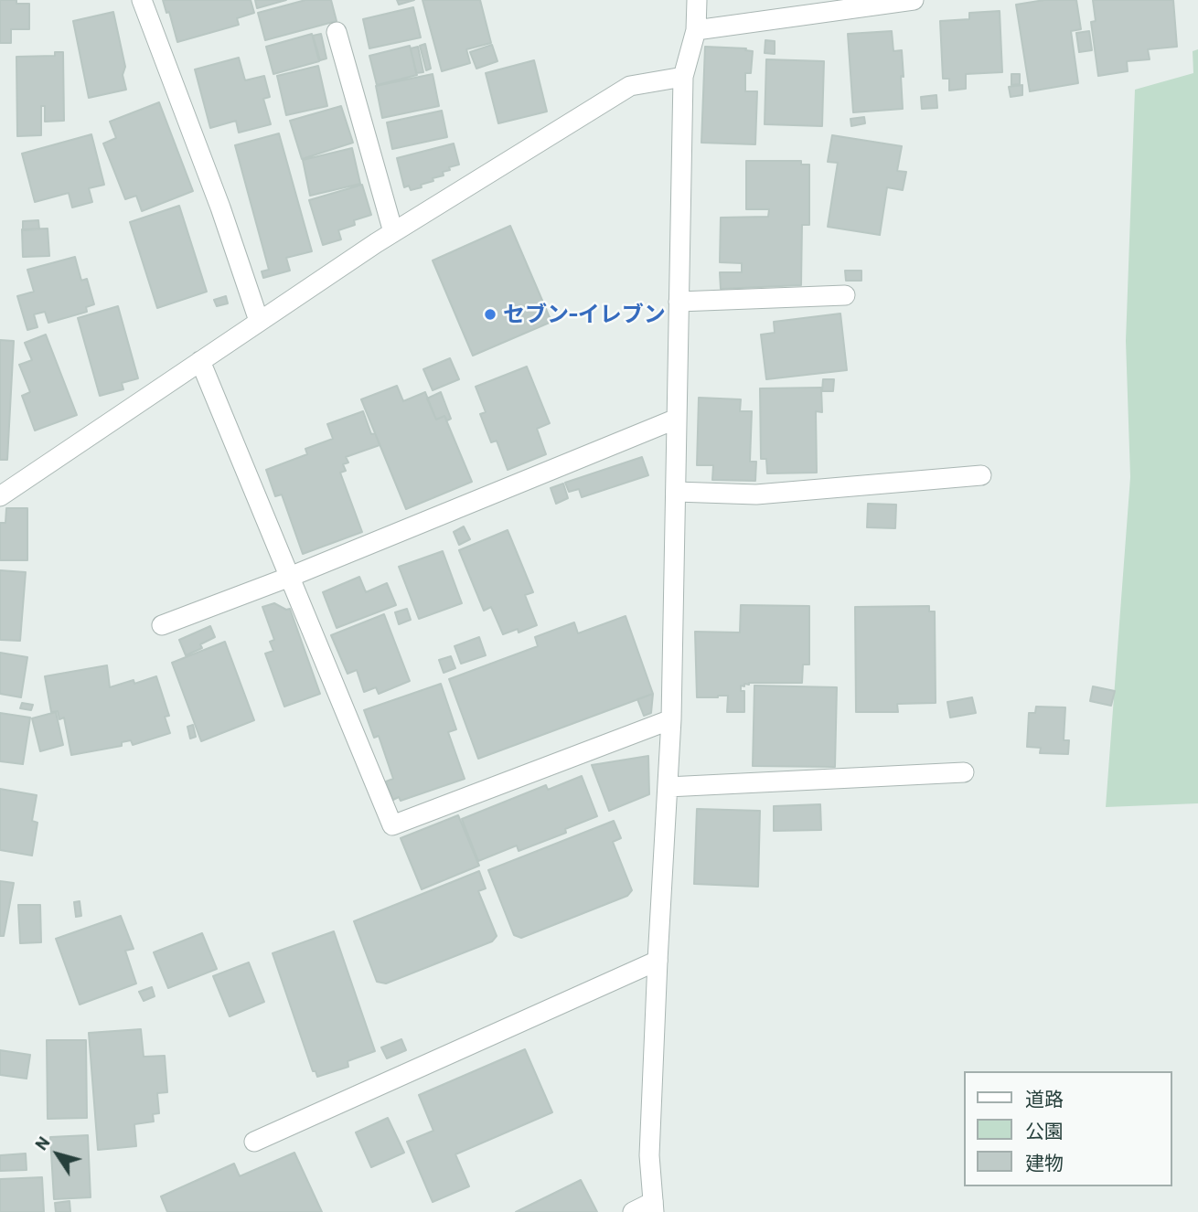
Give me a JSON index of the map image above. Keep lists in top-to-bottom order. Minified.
{"places":["セブン-イレブン"],"legend":["道路","公園","建物"],"north":"top left"}
